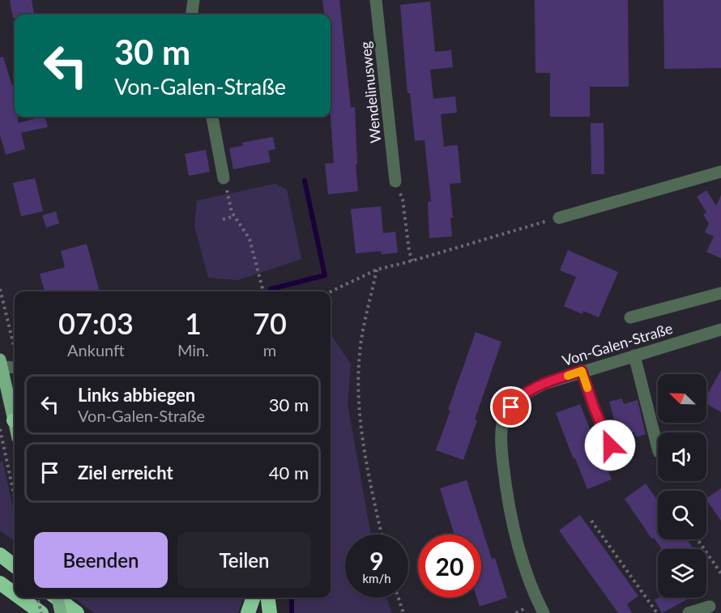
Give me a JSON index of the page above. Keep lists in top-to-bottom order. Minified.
{"streets":{"street":["Wendelinusweg","Von-Galen-Straße"]},"north":"top left","page":{"turn":["30 m","Von-Galen-Straße"],"eta":["07:03","Ankunft","1","Min.","70","m"],"list":[{"name":"Links abbiegen","note":"Von-Galen-Straße","value":"30 m"},{"name":"Ziel erreicht","value":"40 m"}],"buttons":["Beenden","Teilen"],"speed":"9 km/h","limit":"20"}}
